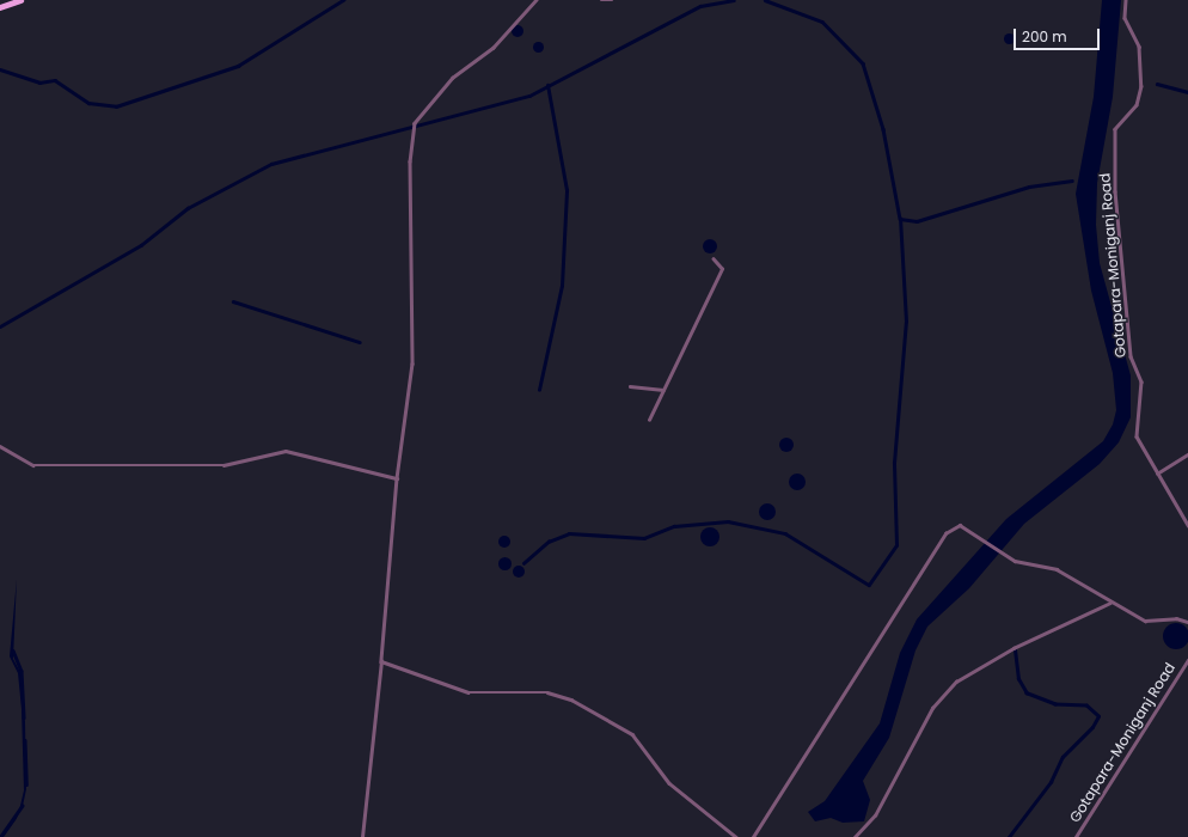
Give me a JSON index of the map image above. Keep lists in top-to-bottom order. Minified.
{"streets":{"street":["Gotapara-Moniganj Road"]},"scale_bar":"200 m"}
